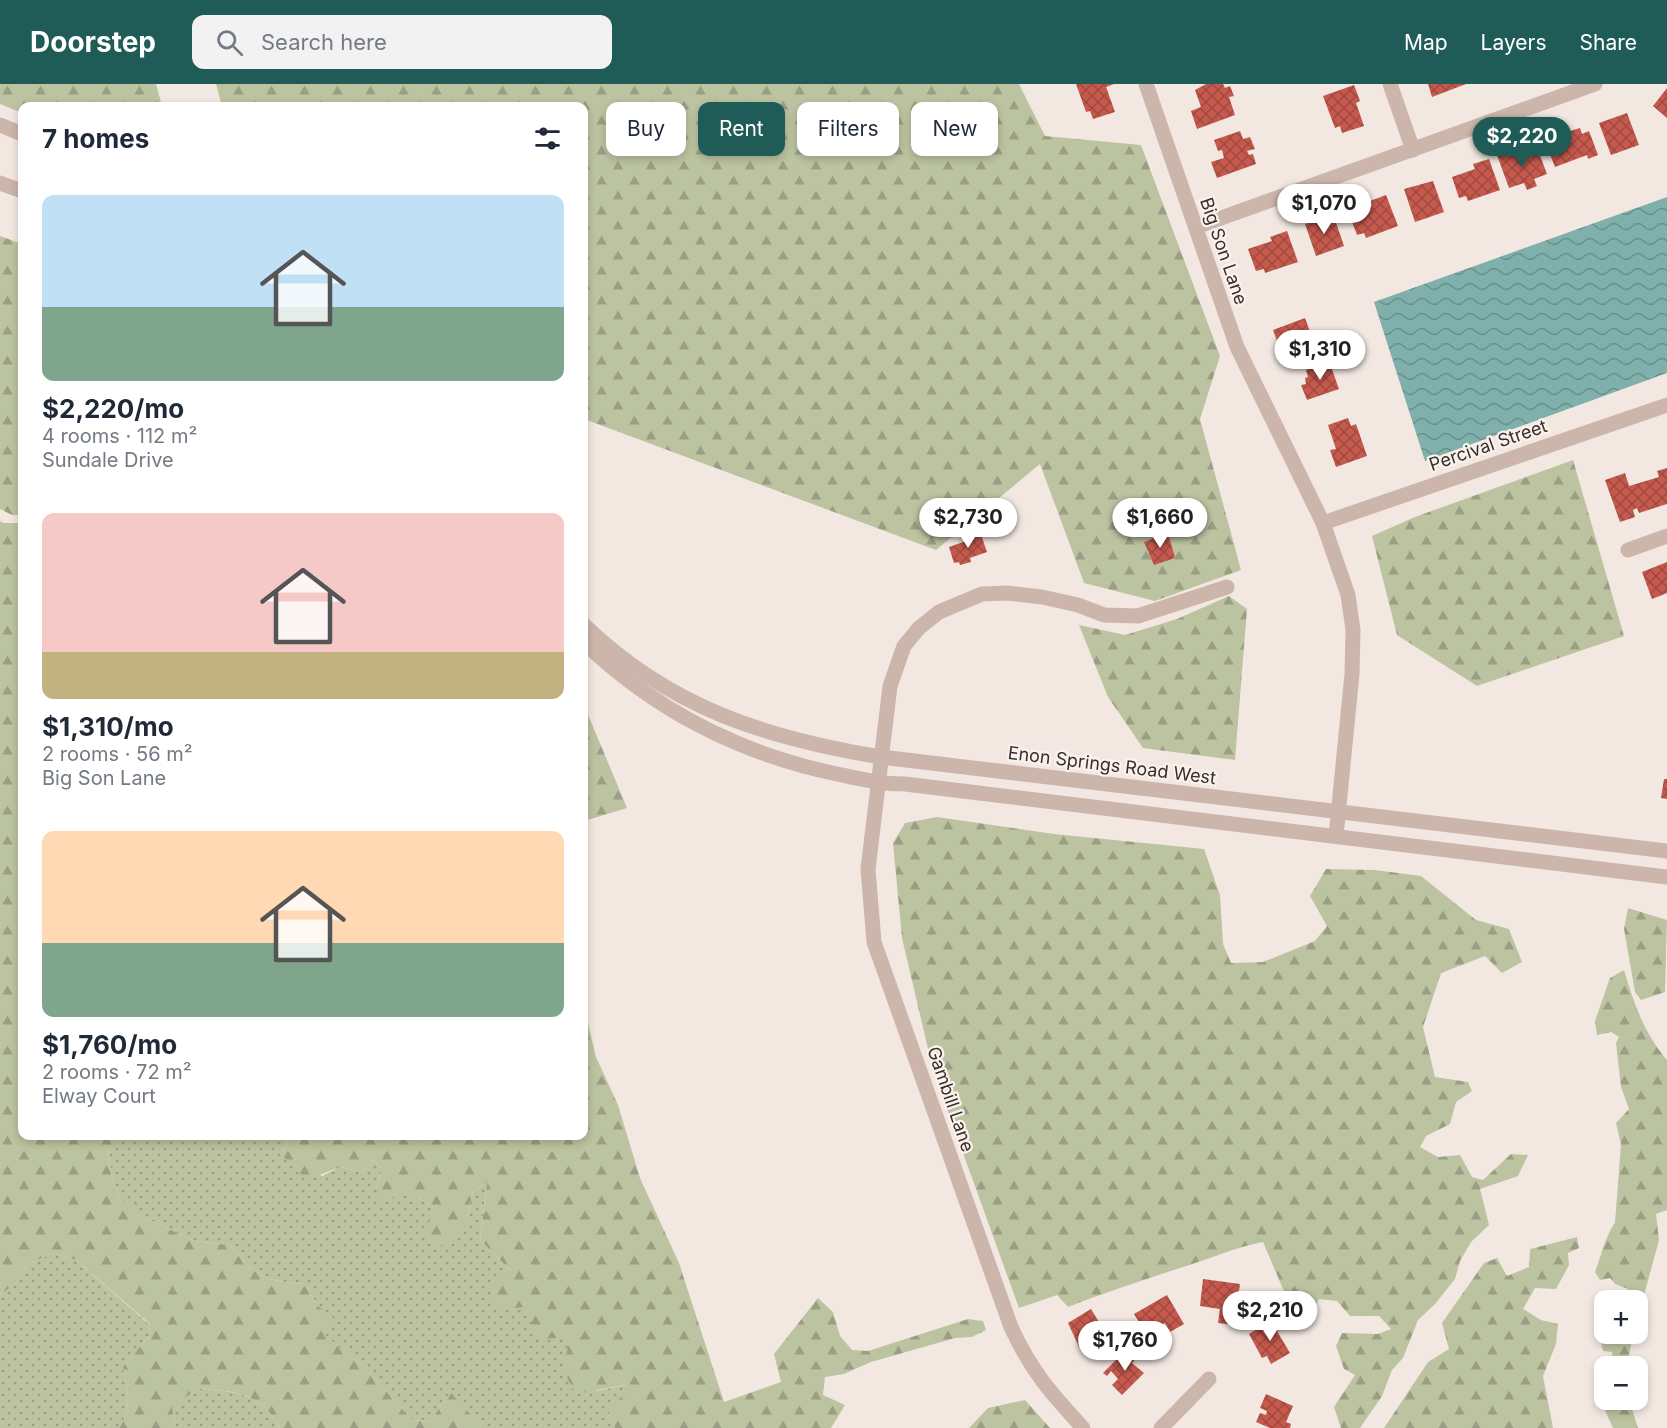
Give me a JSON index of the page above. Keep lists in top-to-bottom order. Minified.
{"streets":{"street":["Big Son Lane","Percival Street","Enon Springs Road West","Gambill Lane"]},"crossings":[["Big Son Lane","Percival Street"],["Big Son Lane","Enon Springs Road West"],["Enon Springs Road West","Gambill Lane"]],"page":{"header":"Doorstep","search":"Search here","nav":["Map","Layers","Share"],"chip":["Buy","Rent","Filters","New"],"heading":"7 homes","price":["$2,220","$1,070","$1,310","$2,730","$1,660","$2,210","$1,760"],"list":[{"name":"$2,220/mo","note":"4 rooms · 112 m² · Sundale Drive"},{"name":"$1,310/mo","note":"2 rooms · 56 m² · Big Son Lane"},{"name":"$1,760/mo","note":"2 rooms · 72 m² · Elway Court"}],"map_buttons":["+","−"]}}
